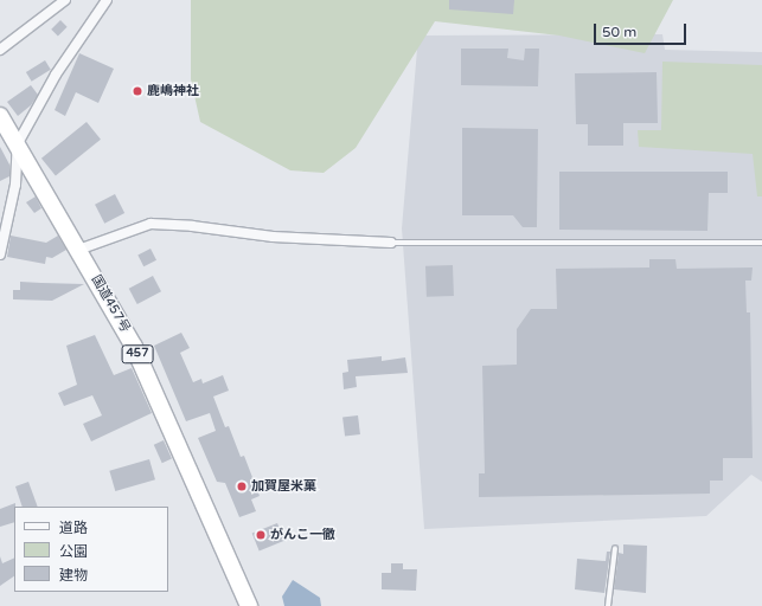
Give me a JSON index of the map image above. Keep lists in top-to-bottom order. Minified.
{"streets":{"highway":["国道457号","457"]},"places":["鹿嶋神社","加賀屋米菓","がんこ一徹"],"legend":["道路","公園","建物"],"scale_bar":"50 m"}
